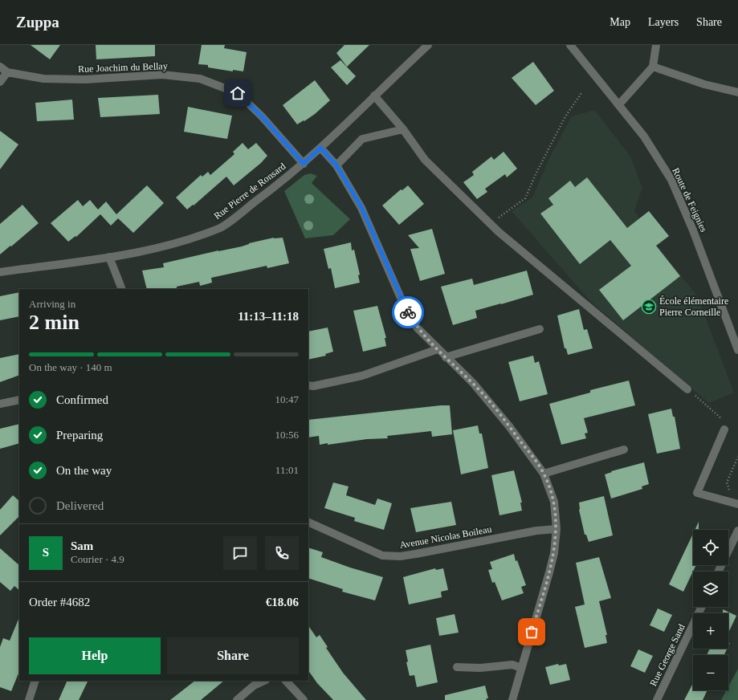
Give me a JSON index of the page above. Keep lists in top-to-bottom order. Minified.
{"streets":{"street":["Rue Joachim du Bellay","Rue Pierre de Ronsard","Route de Feignies","Avenue Nicolas Boileau","Rue George Sand"]},"crossings":[["Rue Joachim du Bellay","Rue Pierre de Ronsard"]],"places":{"school or university":["École élémentaire Pierre Corneille"]},"page":{"header":"Zuppa","nav":["Map","Layers","Share"],"heading":["2 min","Arriving in","11:13–11:18"],"panel":["Sam","Courier · 4.9","Order #4682","€18.06"],"bar":"On the way · 140 m","list":[["Confirmed","10:47"],["Preparing","10:56"],["On the way","11:01"],"Delivered"],"map_buttons":["+","−"],"round":"S","buttons":["Help","Share"]}}
